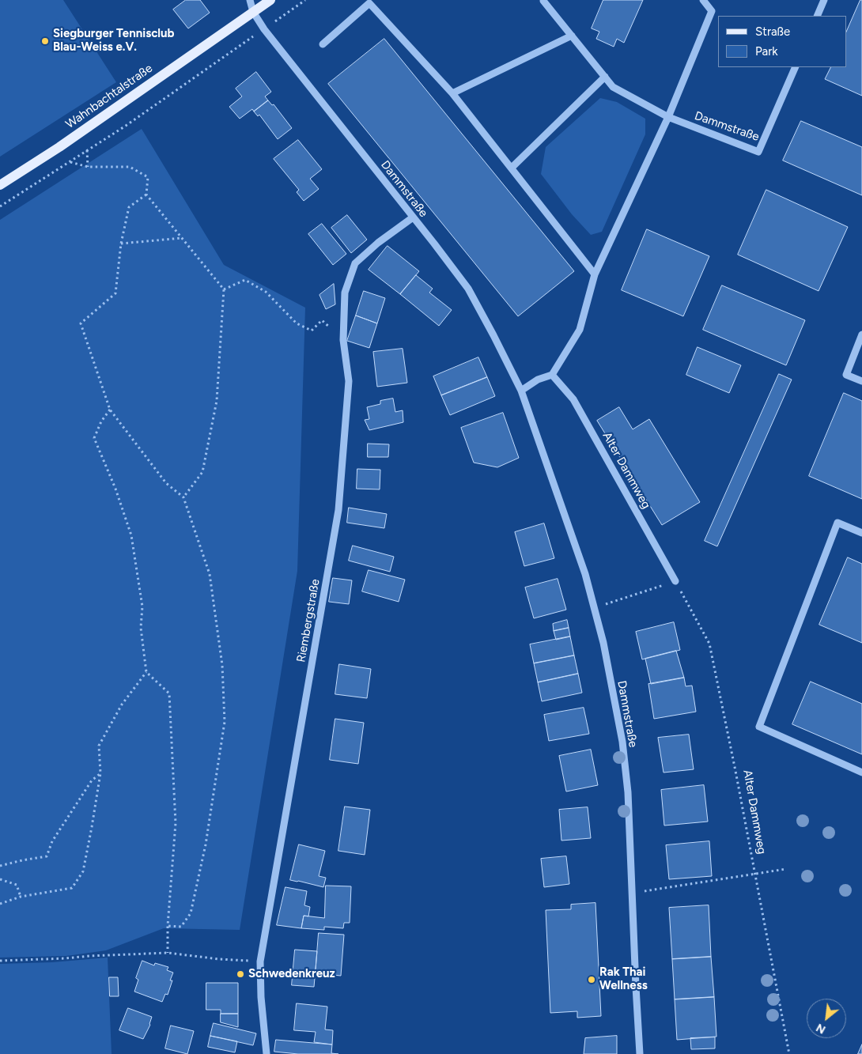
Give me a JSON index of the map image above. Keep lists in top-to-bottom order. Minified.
{"streets":{"main road":["Wahnbachtalstraße"],"street":["Dammstraße","Alter Dammweg","Riembergstraße"]},"crossings":[["Wahnbachtalstraße","Dammstraße"],["Dammstraße","Riembergstraße"]],"places":["Siegburger Tennisclub Blau-Weiss e.V.","Schwedenkreuz","Rak Thai Wellness"],"legend":["Straße","Park"],"north":"bottom left"}
